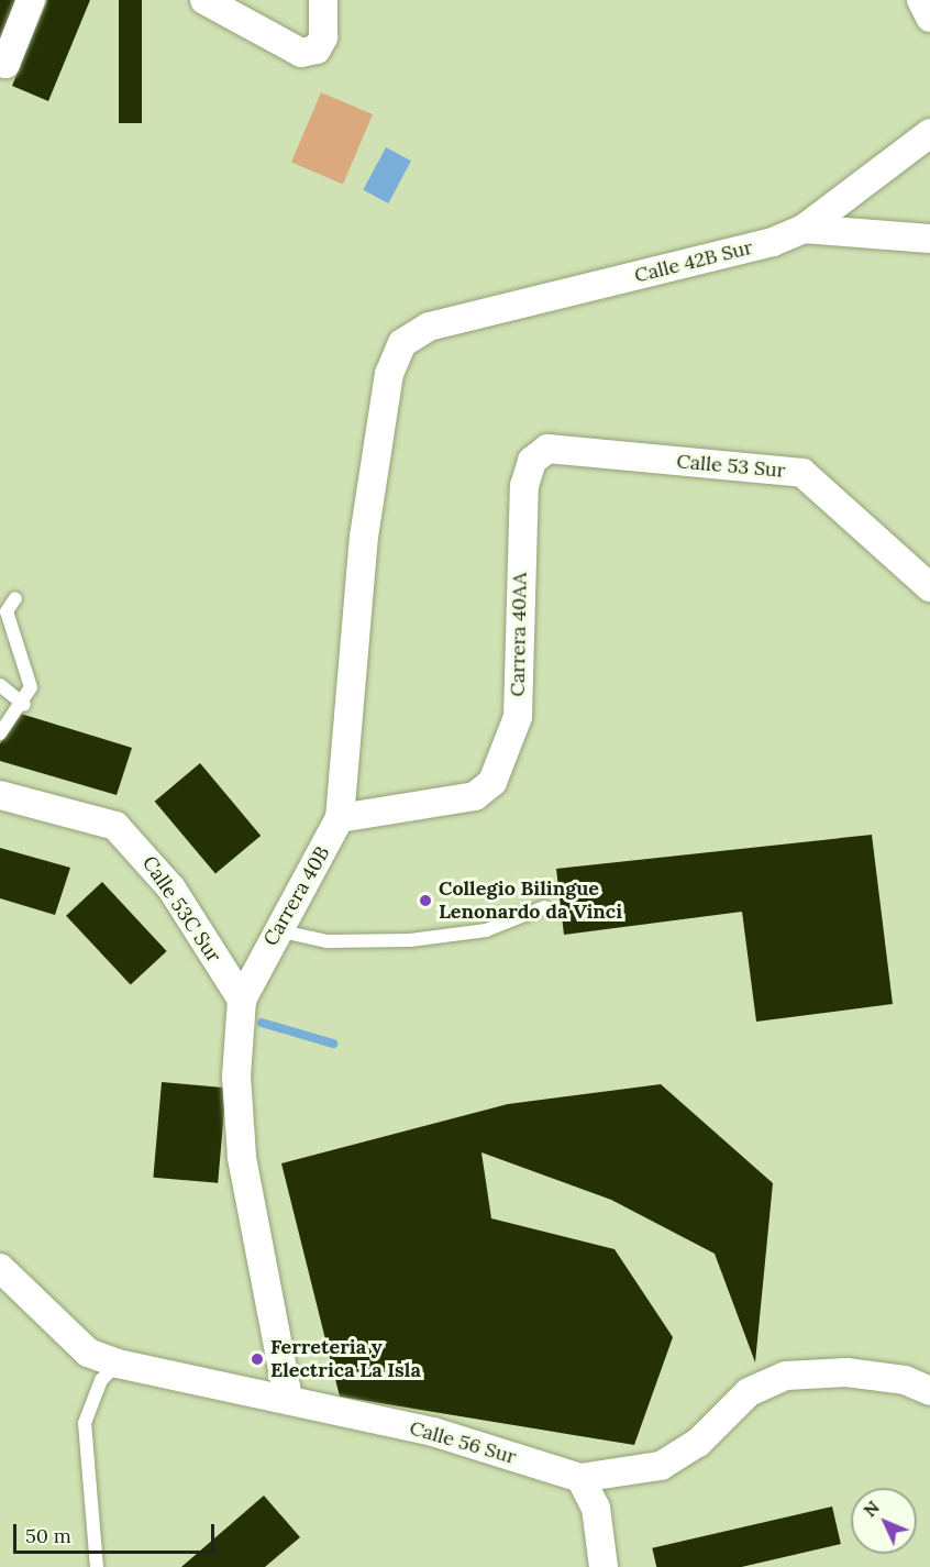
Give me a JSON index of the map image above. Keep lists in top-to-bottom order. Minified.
{"streets":{"street":["Calle 42B Sur","Calle 53 Sur","Carrera 40AA","Carrera 40B","Calle 53C Sur","Calle 56 Sur"]},"crossings":[["Calle 42B Sur","Carrera 40B"],["Calle 53 Sur","Carrera 40AA"],["Carrera 40AA","Carrera 40B"],["Carrera 40B","Calle 53C Sur"],["Carrera 40B","Calle 56 Sur"]],"places":["Collegio Bilingue Lenonardo da Vinci","Ferreteria y Electrica La Isla"],"scale_bar":"50 m","north":"top left"}
